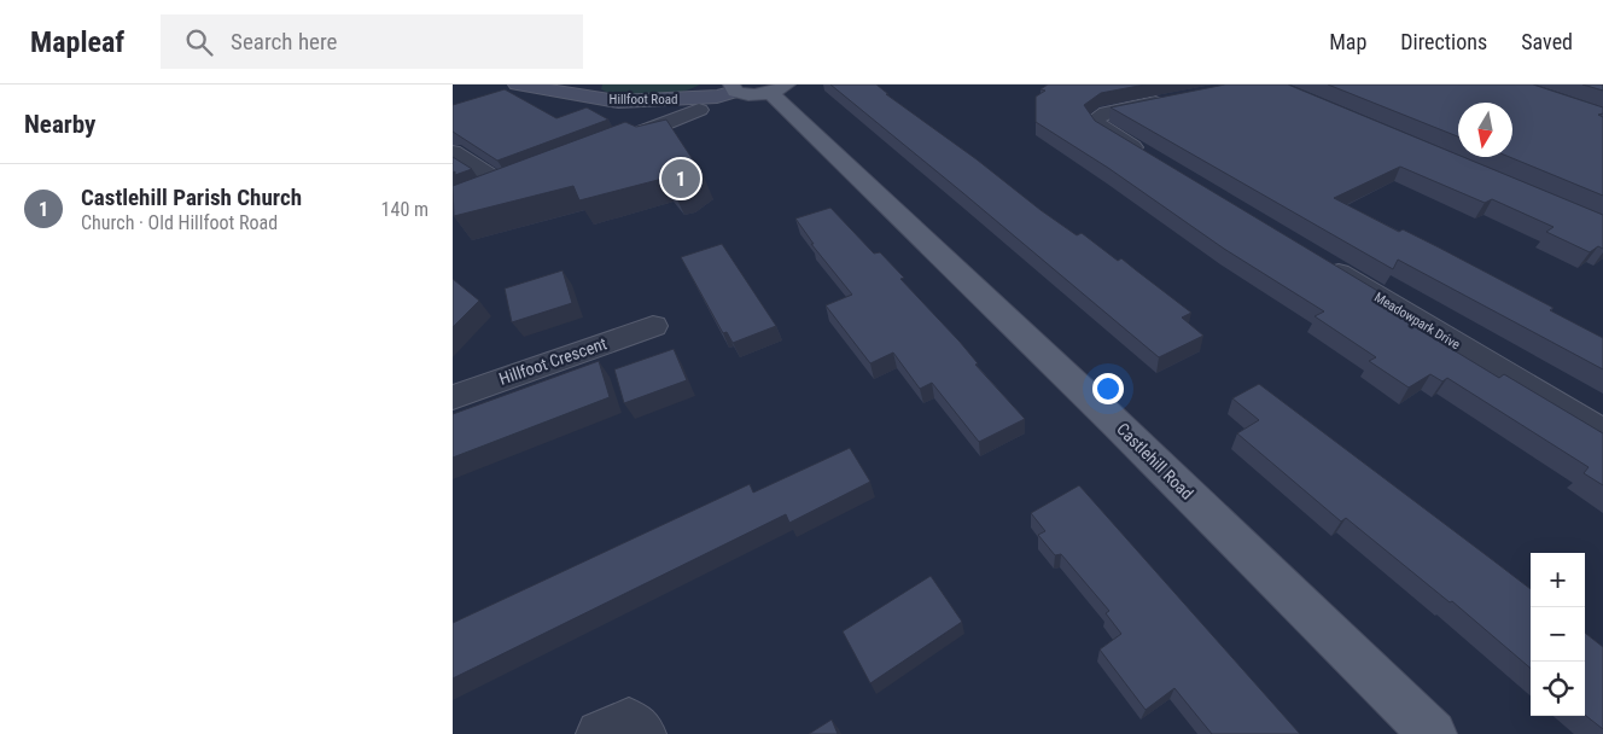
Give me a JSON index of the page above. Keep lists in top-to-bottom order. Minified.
{"streets":{"main road":["Castlehill Road"],"street":["Hillfoot Road","Meadowpark Drive","Hillfoot Crescent"]},"north":"bottom","page":{"header":"Mapleaf","search":"Search here","nav":["Map","Directions","Saved"],"heading":"Nearby","pins":"1","list":[{"mark":"1","name":"Castlehill Parish Church","note":"Church · Old Hillfoot Road","value":"140 m"}],"map_buttons":["+","−"]}}
